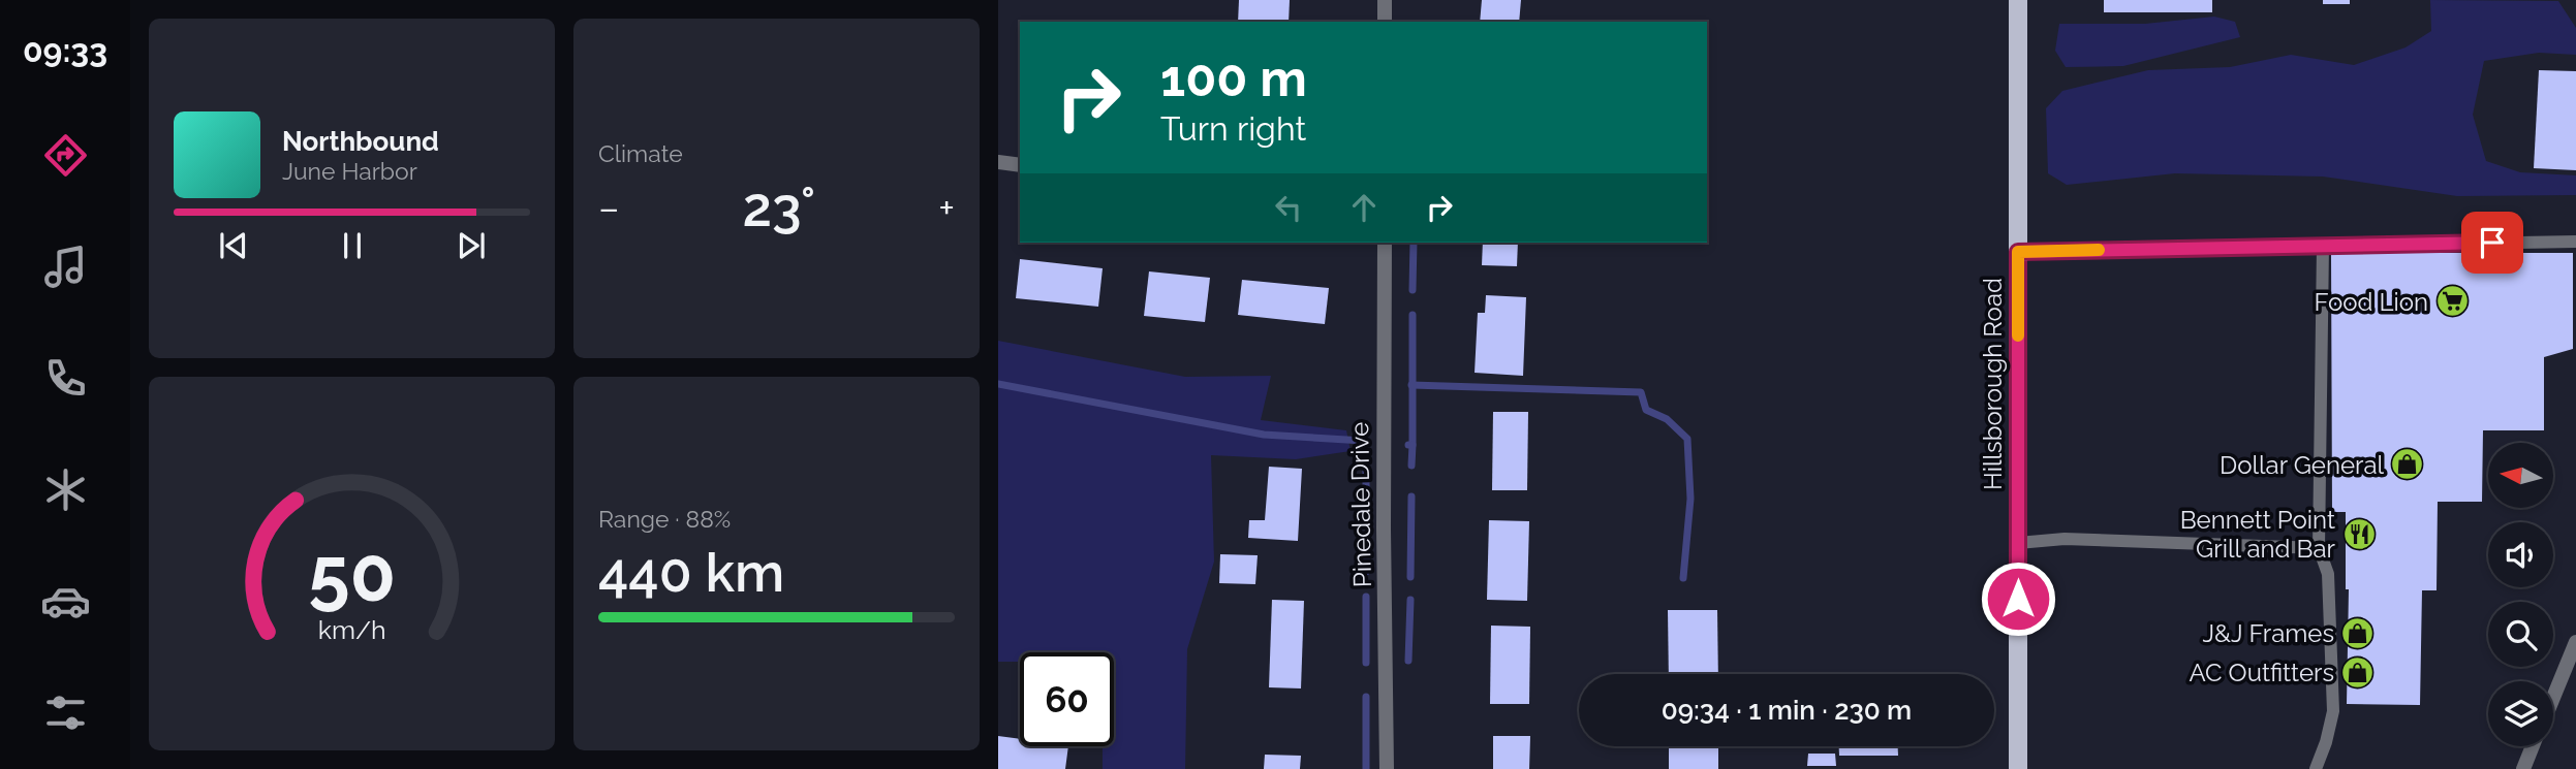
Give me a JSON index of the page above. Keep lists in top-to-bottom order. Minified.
{"streets":{"main road":["Hillsborough Road"],"street":["Pinedale Drive"]},"places":{"supermarket":["Food Lion"],"shop":["Dollar General","J&J Frames","AC Outfitters"],"restaurant":["Bennett Point Grill and Bar"]},"north":"left","page":{"tabs":"09:33","tile":["Climate",["Range · 88%","440 km"]],"turn":["100 m","Turn right"],"song":["Northbound","June Harbor"],"heat":["−","23°","+"],"limit":"60","trip":"09:34 · 1 min · 230 m","gauge":["50","km/h"]}}
